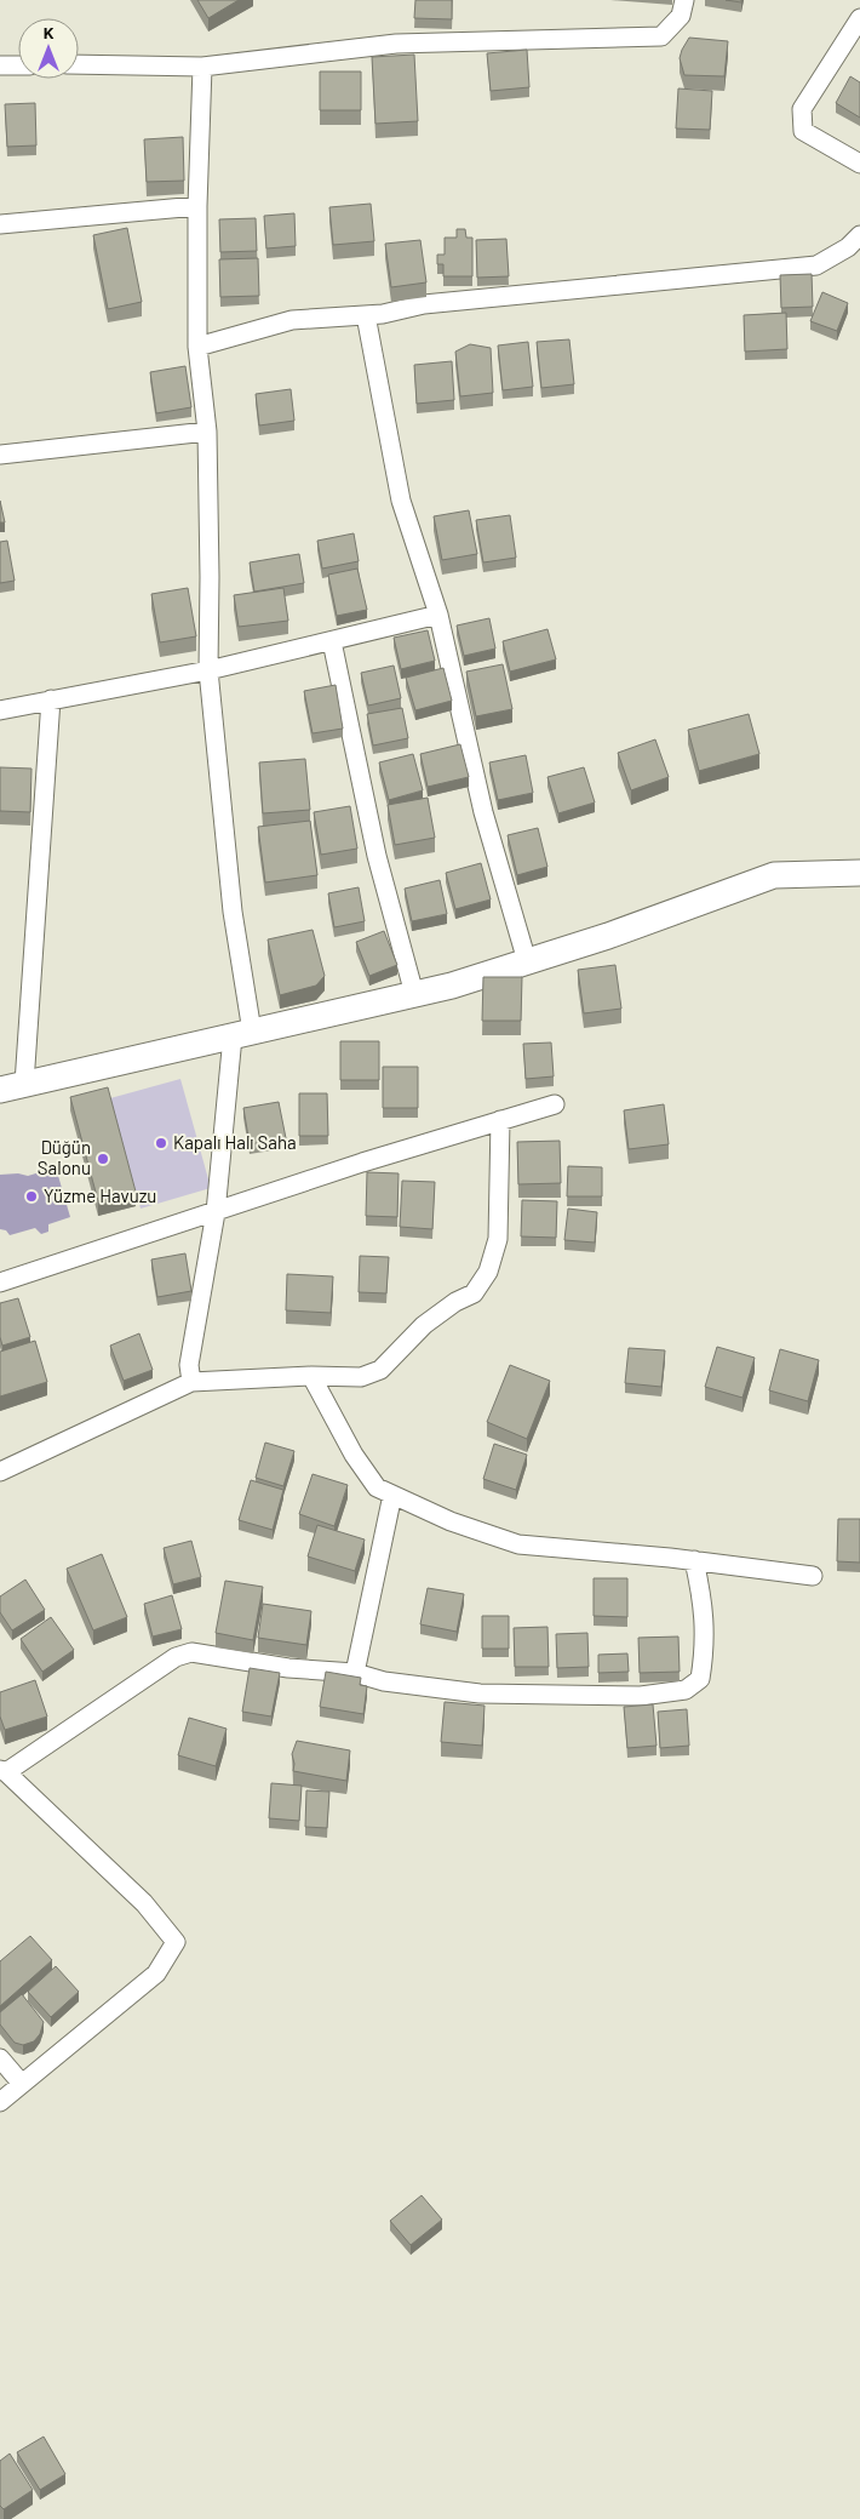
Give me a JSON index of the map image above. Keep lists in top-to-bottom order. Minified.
{"places":["Kapalı Halı Saha","Düğün Salonu","Yüzme Havuzu"],"north":"top"}
